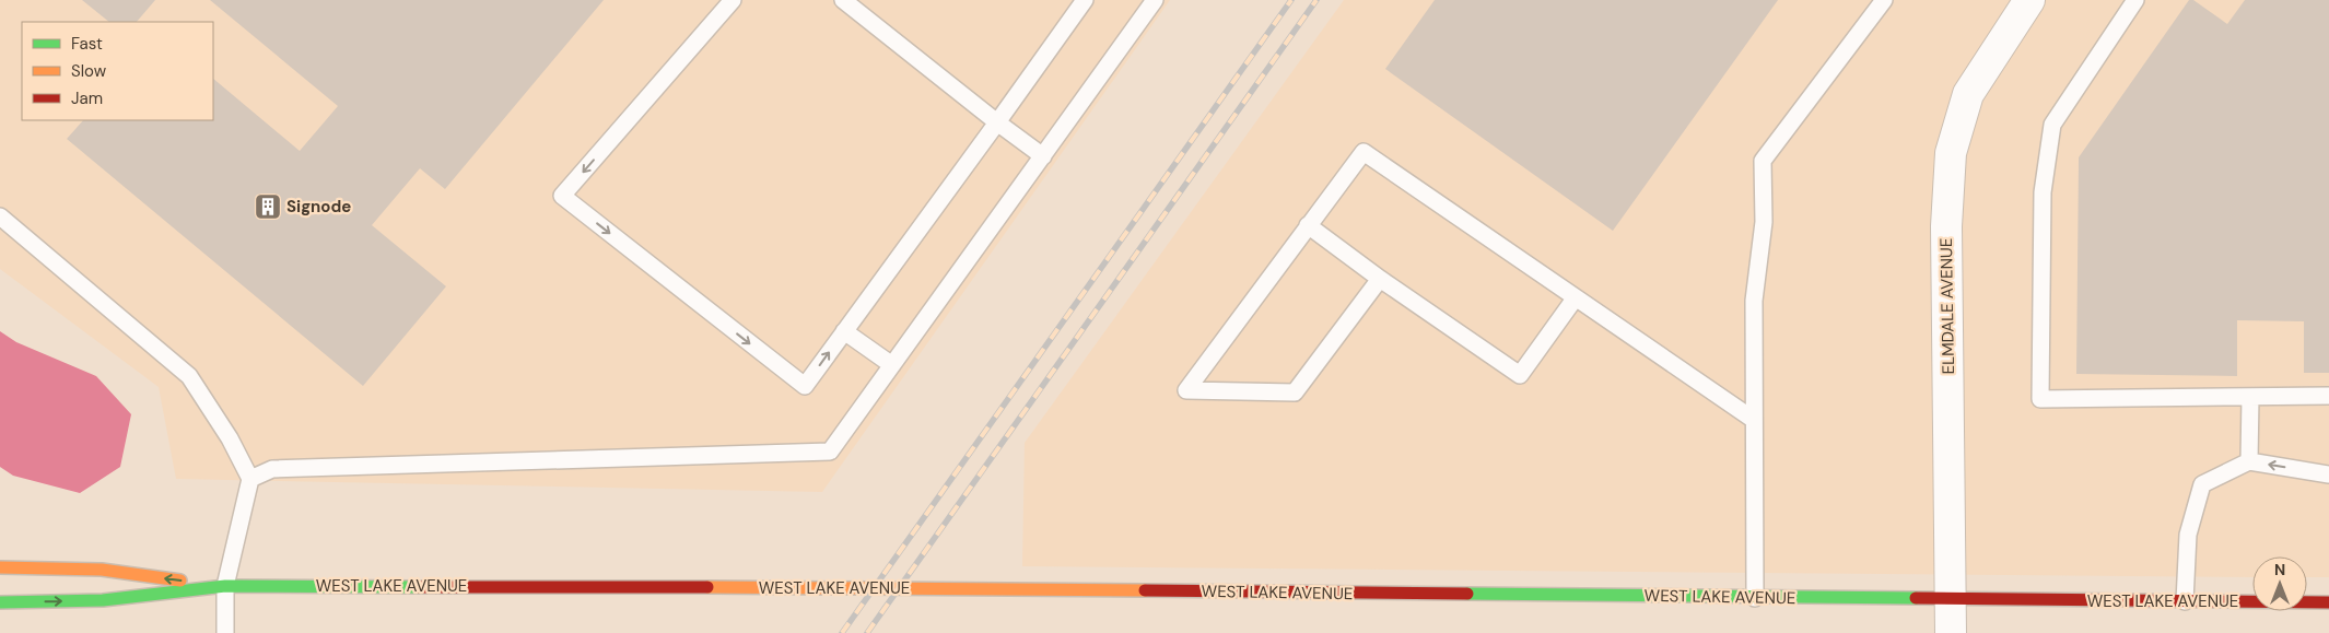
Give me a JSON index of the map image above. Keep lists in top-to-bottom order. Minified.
{"streets":{"street":["ELMDALE AVENUE","WEST LAKE AVENUE"]},"crossings":[["ELMDALE AVENUE","WEST LAKE AVENUE"]],"places":{"building":["Signode"]},"legend":["Fast","Slow","Jam"],"north":"top"}
